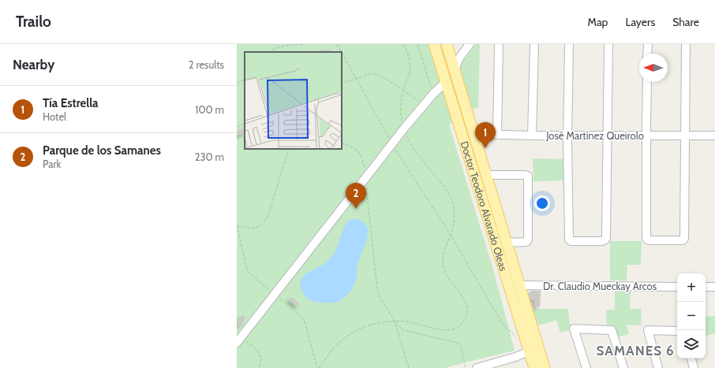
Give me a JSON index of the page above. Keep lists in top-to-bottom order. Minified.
{"streets":{"main road":["Doctor Teodoro Alvarado Oleas"],"street":["José Martínez Queirolo","Dr. Claudio Mueckay Arcos"]},"crossings":[["José Martínez Queirolo","Doctor Teodoro Alvarado Oleas"],["Doctor Teodoro Alvarado Oleas","Dr. Claudio Mueckay Arcos"]],"districts":["SAMANES 6"],"north":"left","page":{"header":"Trailo","nav":["Map","Layers","Share"],"heading":["Nearby","2 results"],"list":[{"mark":"1","name":"Tía Estrella","note":"Hotel","value":"100 m"},{"mark":"2","name":"Parque de los Samanes","note":"Park","value":"230 m"}],"pins":["1","2"],"map_buttons":["+","−"]}}
